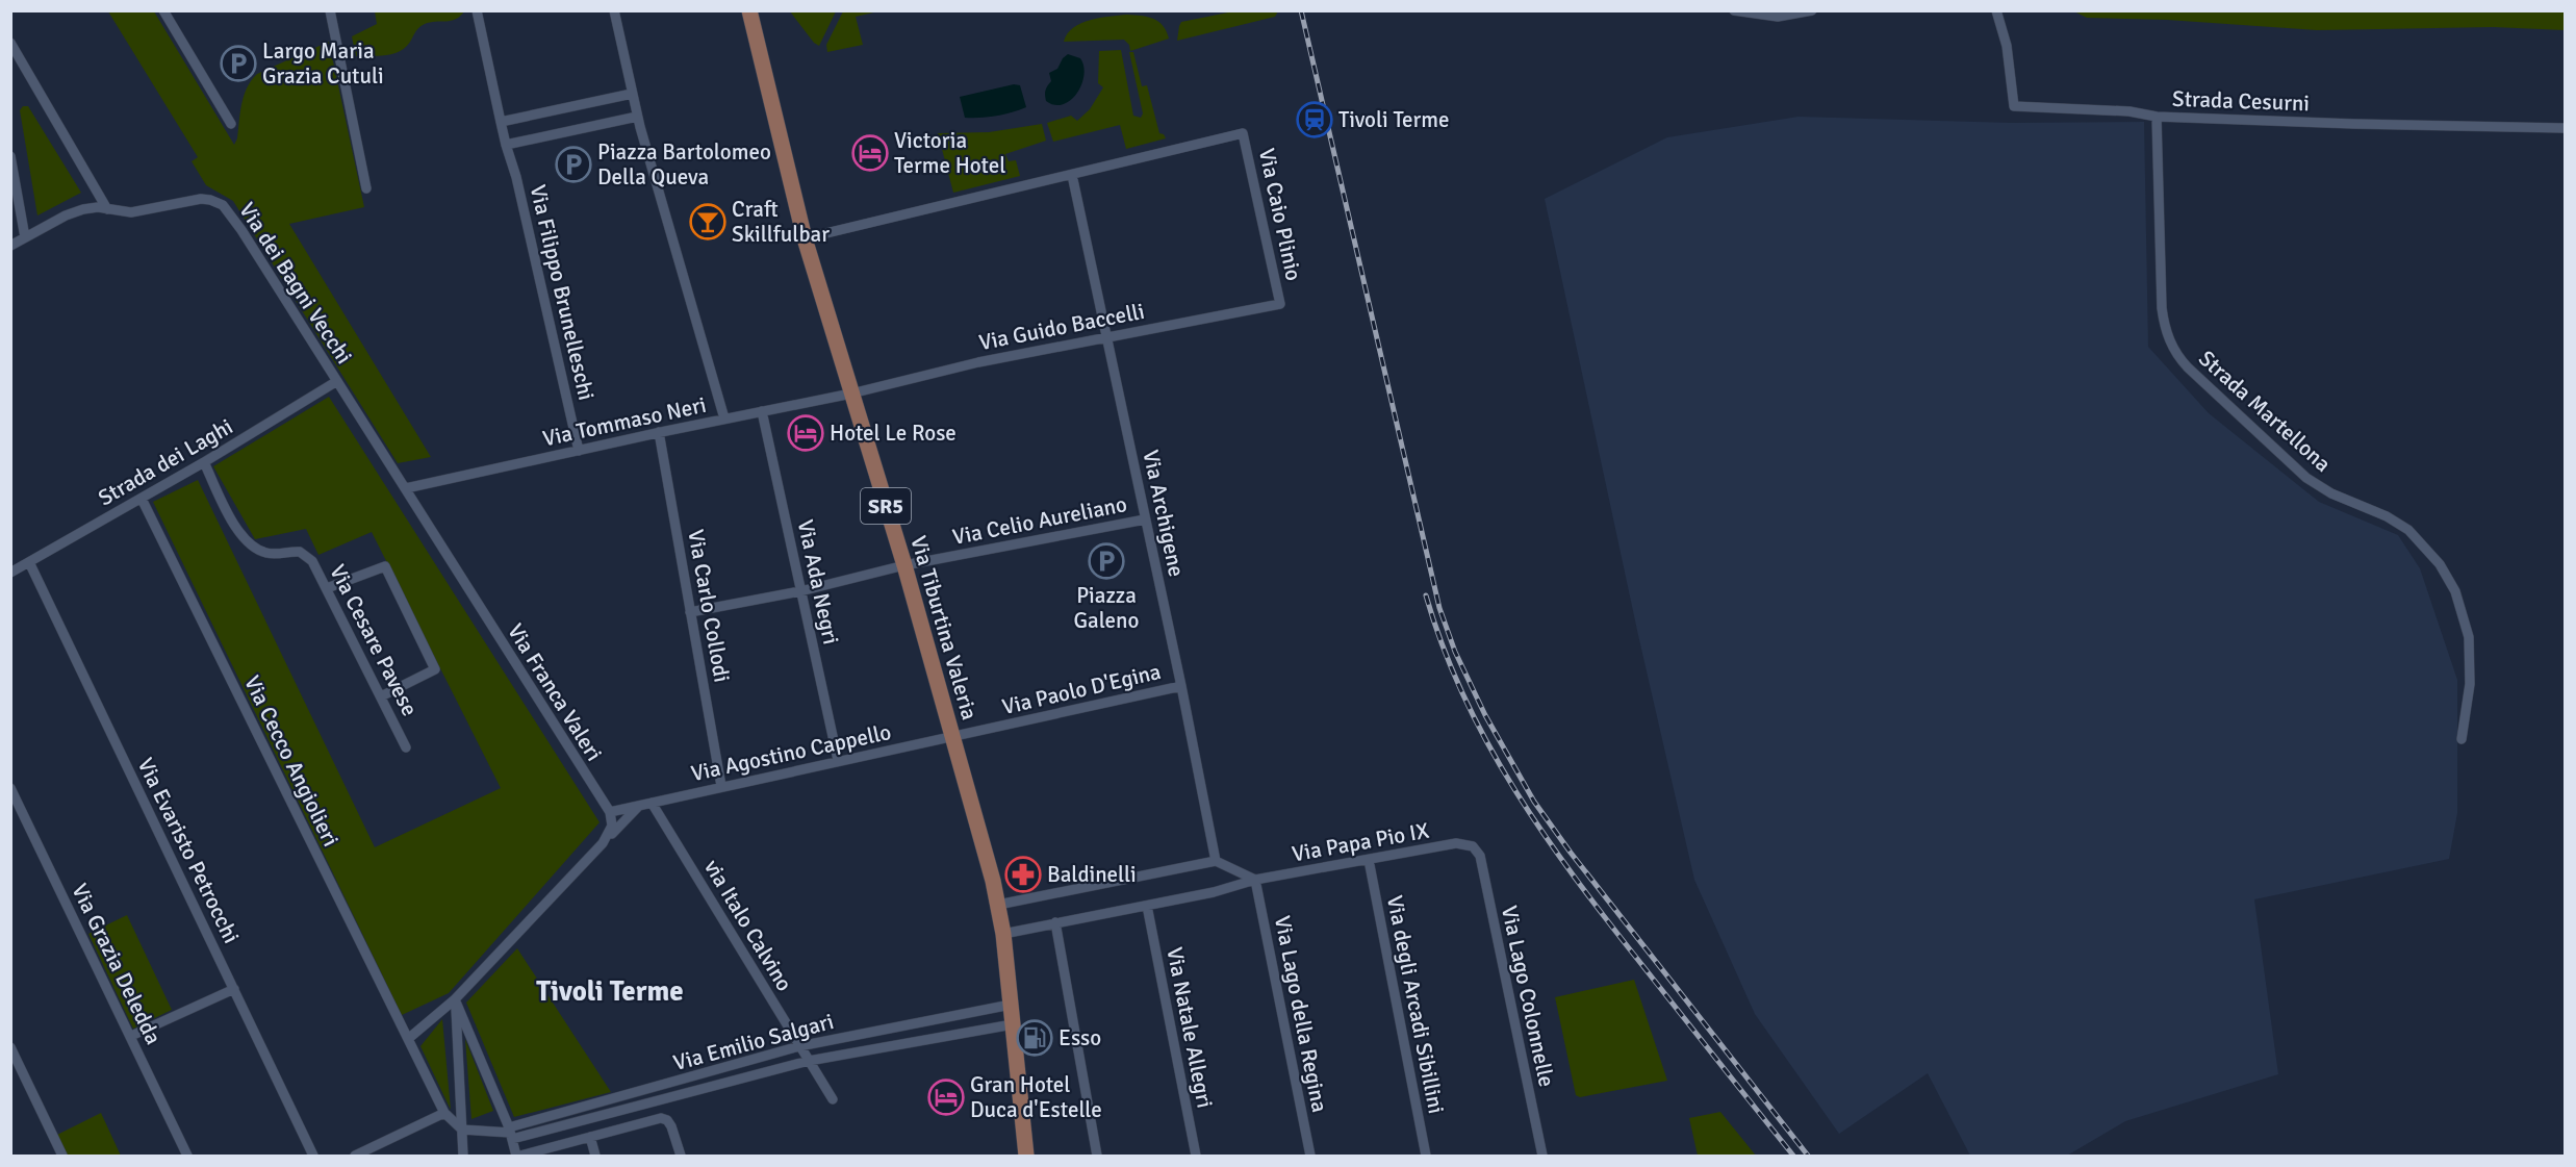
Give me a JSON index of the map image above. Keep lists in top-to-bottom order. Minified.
{"streets":{"main road":["SR5","Via Tiburtina Valeria"],"street":["Strada Cesurni","Via Caio Plinio","Via dei Bagni Vecchi","Via Filippo Brunelleschi","Via Guido Baccelli","Strada Martellona","Via Tommaso Neri","Strada dei Laghi","Via Archigene","Via Celio Aureliano","Via Ada Negri","Via Carlo Collodi","Via Cesare Pavese","Via Paolo D'Egina","Via Franca Valeri","Via Agostino Cappello","Via Cecco Angiolieri","Via Papa Pio IX","Via Evaristo Petrocchi","via Italo Calvino","Via Grazia Deledda","Via Lago Colonnelle","Via degli Arcadi Sibillini","Via Lago della Regina","Via Natale Allegri","Via Emilio Salgari"]},"crossings":[["Strada Cesurni","Strada Martellona"],["Via Caio Plinio","Via Guido Baccelli"],["Via Caio Plinio","Via Archigene"],["Via dei Bagni Vecchi","Strada dei Laghi"],["Via dei Bagni Vecchi","Via Franca Valeri"],["Via Filippo Brunelleschi","Via Tommaso Neri"],["Via Guido Baccelli","Via Tommaso Neri"],["Via Guido Baccelli","Via Archigene"],["Via Guido Baccelli","Via Tiburtina Valeria"],["Via Tommaso Neri","Via Ada Negri"],["Via Tommaso Neri","Via Carlo Collodi"],["Via Tommaso Neri","Via Tiburtina Valeria"],["Via Tommaso Neri","Via Franca Valeri"],["Strada dei Laghi","Via Cesare Pavese"],["Strada dei Laghi","Via Franca Valeri"],["Strada dei Laghi","Via Cecco Angiolieri"],["Strada dei Laghi","Via Evaristo Petrocchi"],["Via Archigene","Via Celio Aureliano"],["Via Archigene","Via Paolo D'Egina"],["Via Celio Aureliano","Via Ada Negri"],["Via Celio Aureliano","Via Carlo Collodi"],["Via Celio Aureliano","Via Tiburtina Valeria"],["Via Ada Negri","Via Agostino Cappello"],["Via Carlo Collodi","Via Agostino Cappello"],["Via Tiburtina Valeria","Via Paolo D'Egina"],["Via Tiburtina Valeria","Via Agostino Cappello"],["Via Tiburtina Valeria","Via Papa Pio IX"],["Via Tiburtina Valeria","Via Emilio Salgari"],["Via Paolo D'Egina","Via Agostino Cappello"],["Via Franca Valeri","Via Agostino Cappello"],["Via Agostino Cappello","via Italo Calvino"],["Via Papa Pio IX","Via Lago Colonnelle"],["Via Papa Pio IX","Via degli Arcadi Sibillini"],["Via Papa Pio IX","Via Lago della Regina"],["Via Papa Pio IX","Via Natale Allegri"],["via Italo Calvino","Via Emilio Salgari"]],"districts":["Tivoli Terme"],"places":{"parking":["Largo Maria Grazia Cutuli","Piazza Bartolomeo Della Queva","Piazza Galeno"],"station":["Tivoli Terme"],"hotel":["Victoria Terme Hotel","Hotel Le Rose","Gran Hotel Duca d'Estelle"],"bar":["Craft Skillfulbar"],"pharmacy":["Baldinelli"],"fuel station":["Esso"]}}
